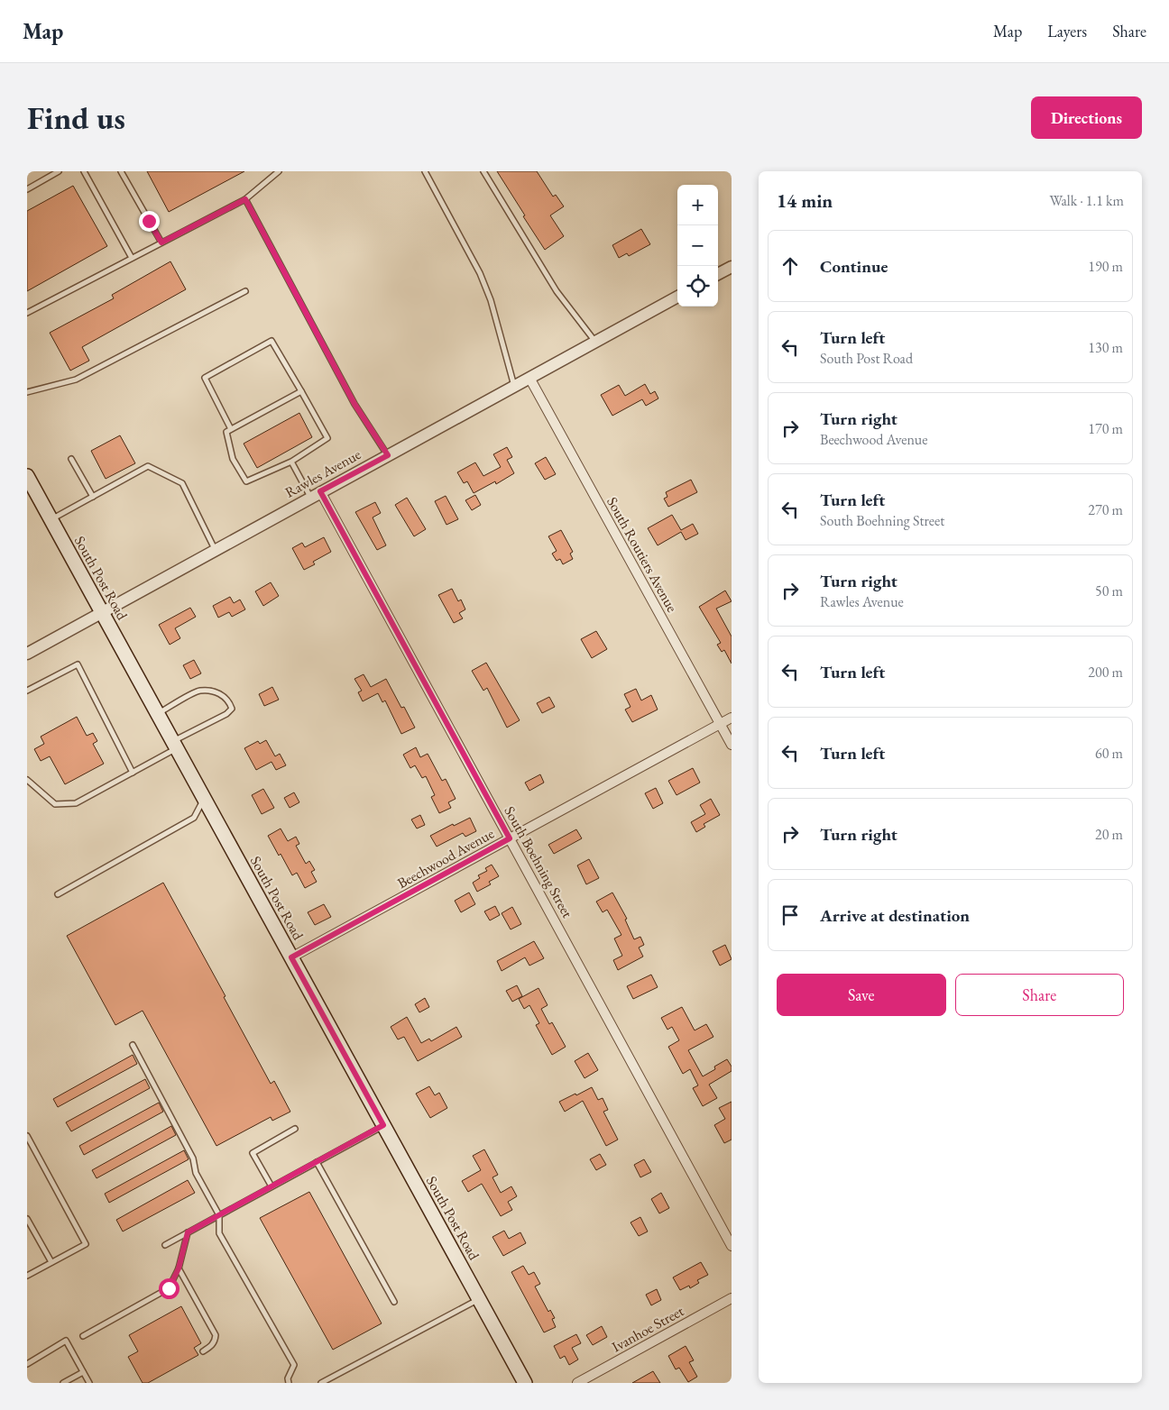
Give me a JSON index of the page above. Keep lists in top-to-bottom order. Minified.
{"streets":{"main road":["South Post Road"],"street":["Rawles Avenue","South Routiers Avenue","Beechwood Avenue","South Boehning Street","Ivanhoe Street"]},"crossings":[["Rawles Avenue","South Routiers Avenue"],["Rawles Avenue","South Post Road"],["Rawles Avenue","South Boehning Street"],["South Routiers Avenue","Beechwood Avenue"],["South Post Road","Beechwood Avenue"],["Beechwood Avenue","South Boehning Street"]],"page":{"header":"Map","nav":["Map","Layers","Share"],"buttons":["Directions",["Save","Share"]],"title":"Find us","heading":["14 min","Walk · 1.1 km"],"map_buttons":["+","−"],"list":[["Continue","190 m"],["Turn left","South Post Road","130 m"],["Turn right","Beechwood Avenue","170 m"],["Turn left","South Boehning Street","270 m"],["Turn right","Rawles Avenue","50 m"],["Turn left","200 m"],["Turn left","60 m"],["Turn right","20 m"],"Arrive at destination"]}}
